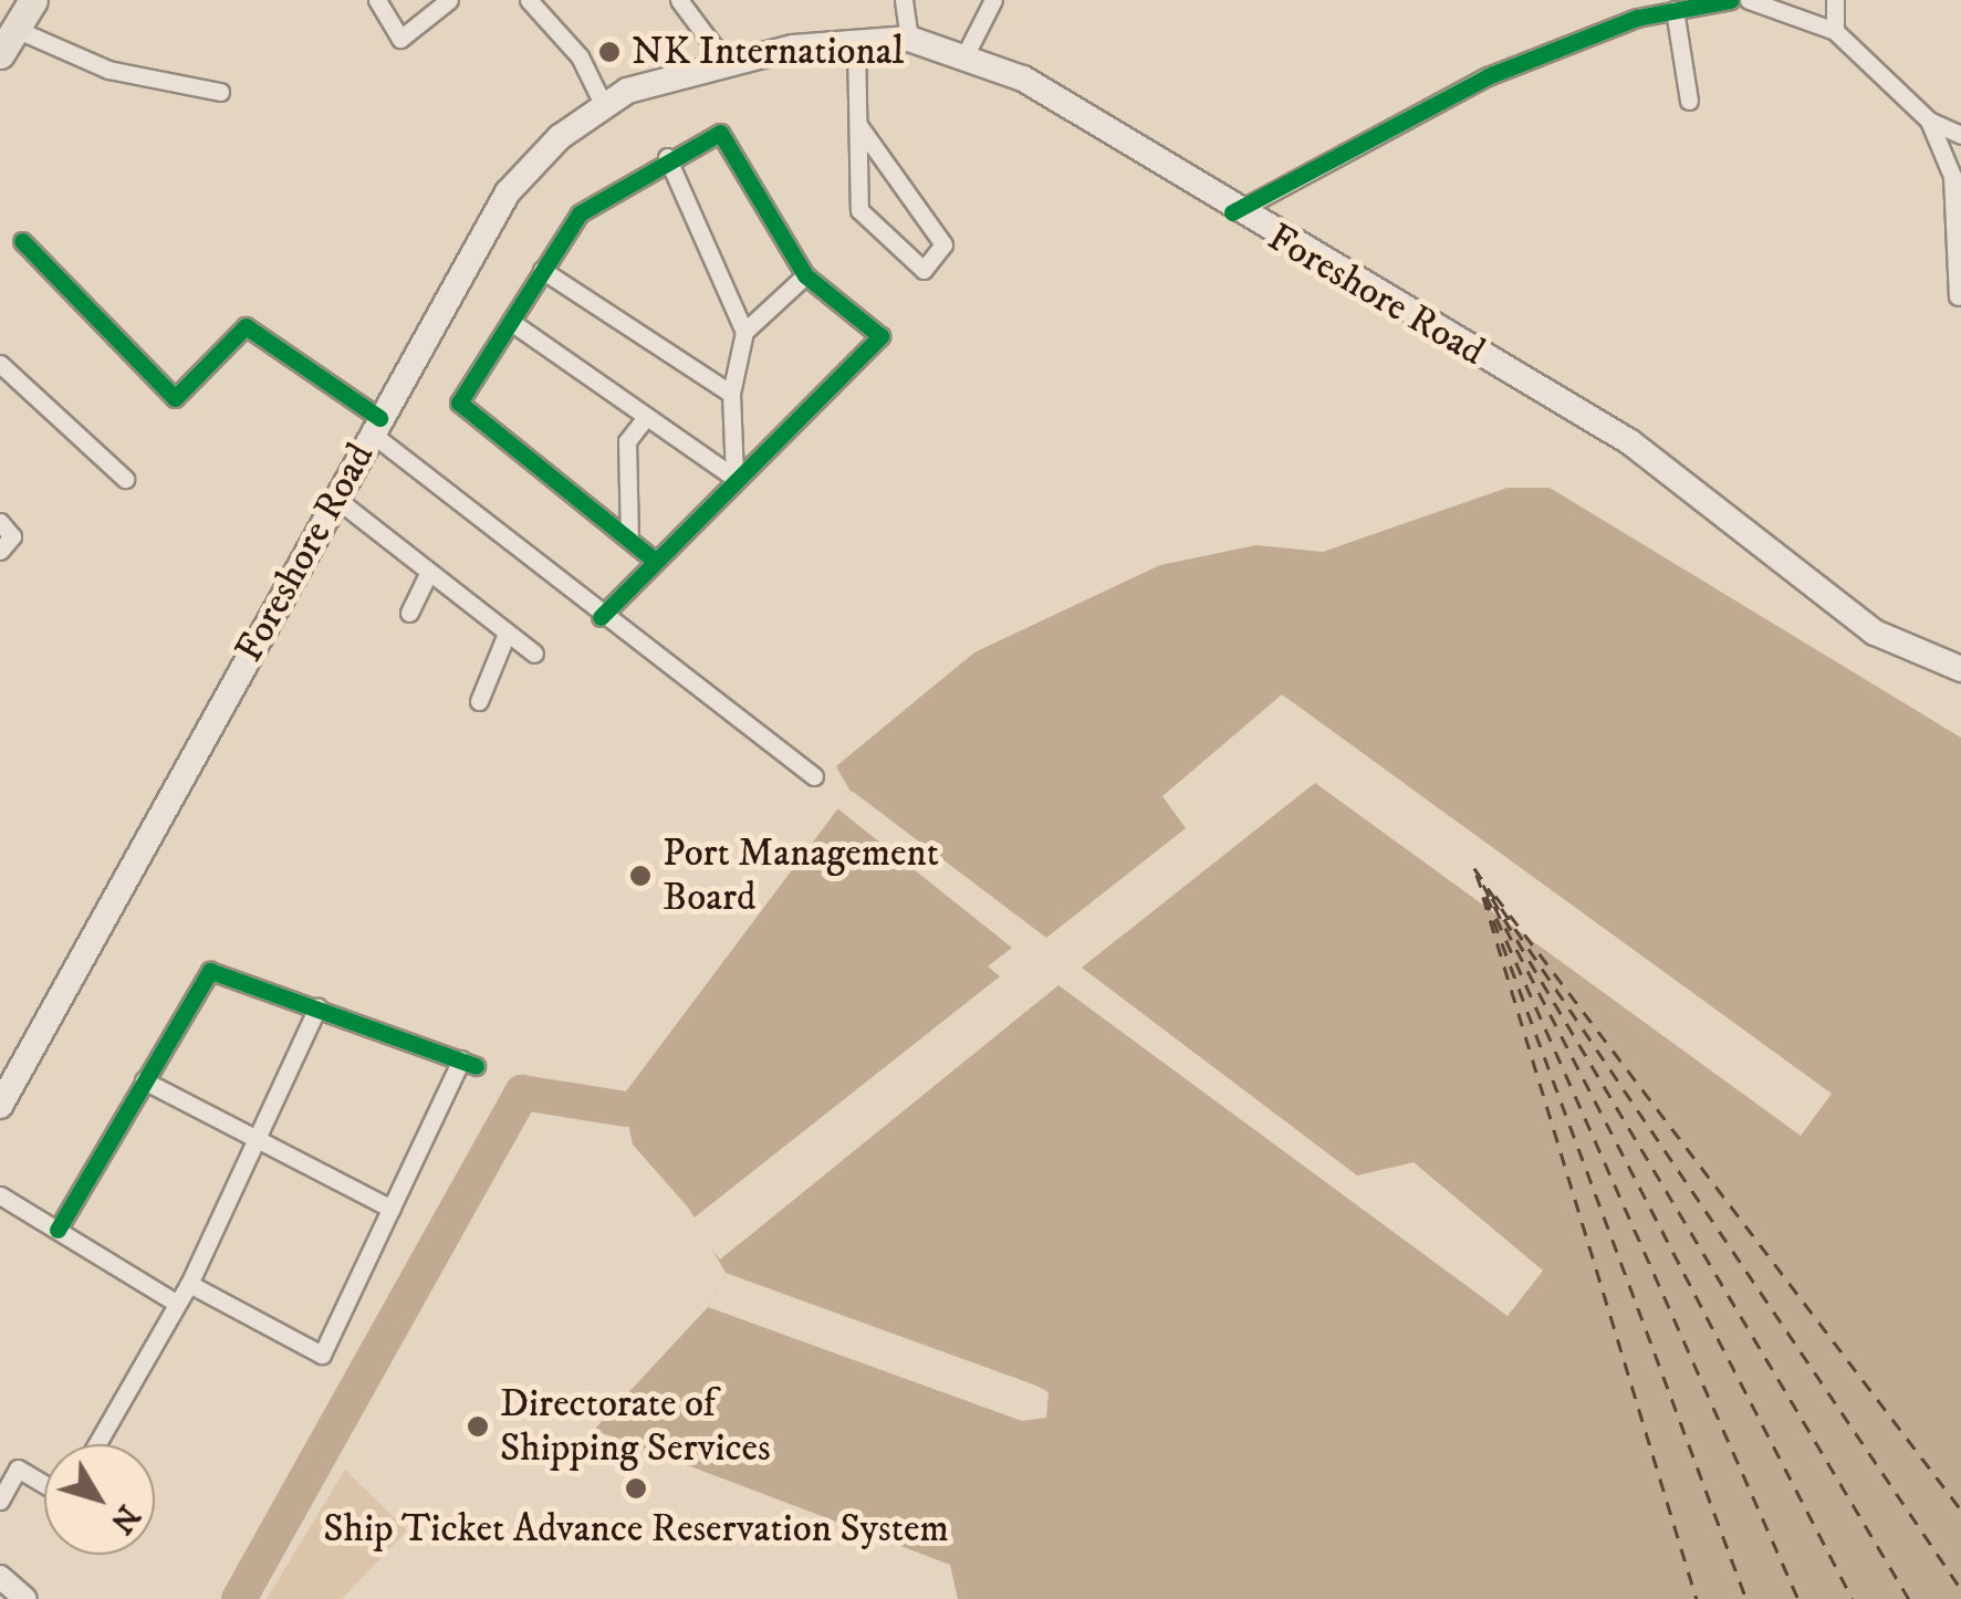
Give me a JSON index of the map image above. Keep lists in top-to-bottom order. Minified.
{"streets":{"main road":["Foreshore Road"]},"places":["NK International","Port Management Board","Directorate of Shipping Services","Ship Ticket Advance Reservation System"],"north":"bottom right"}
